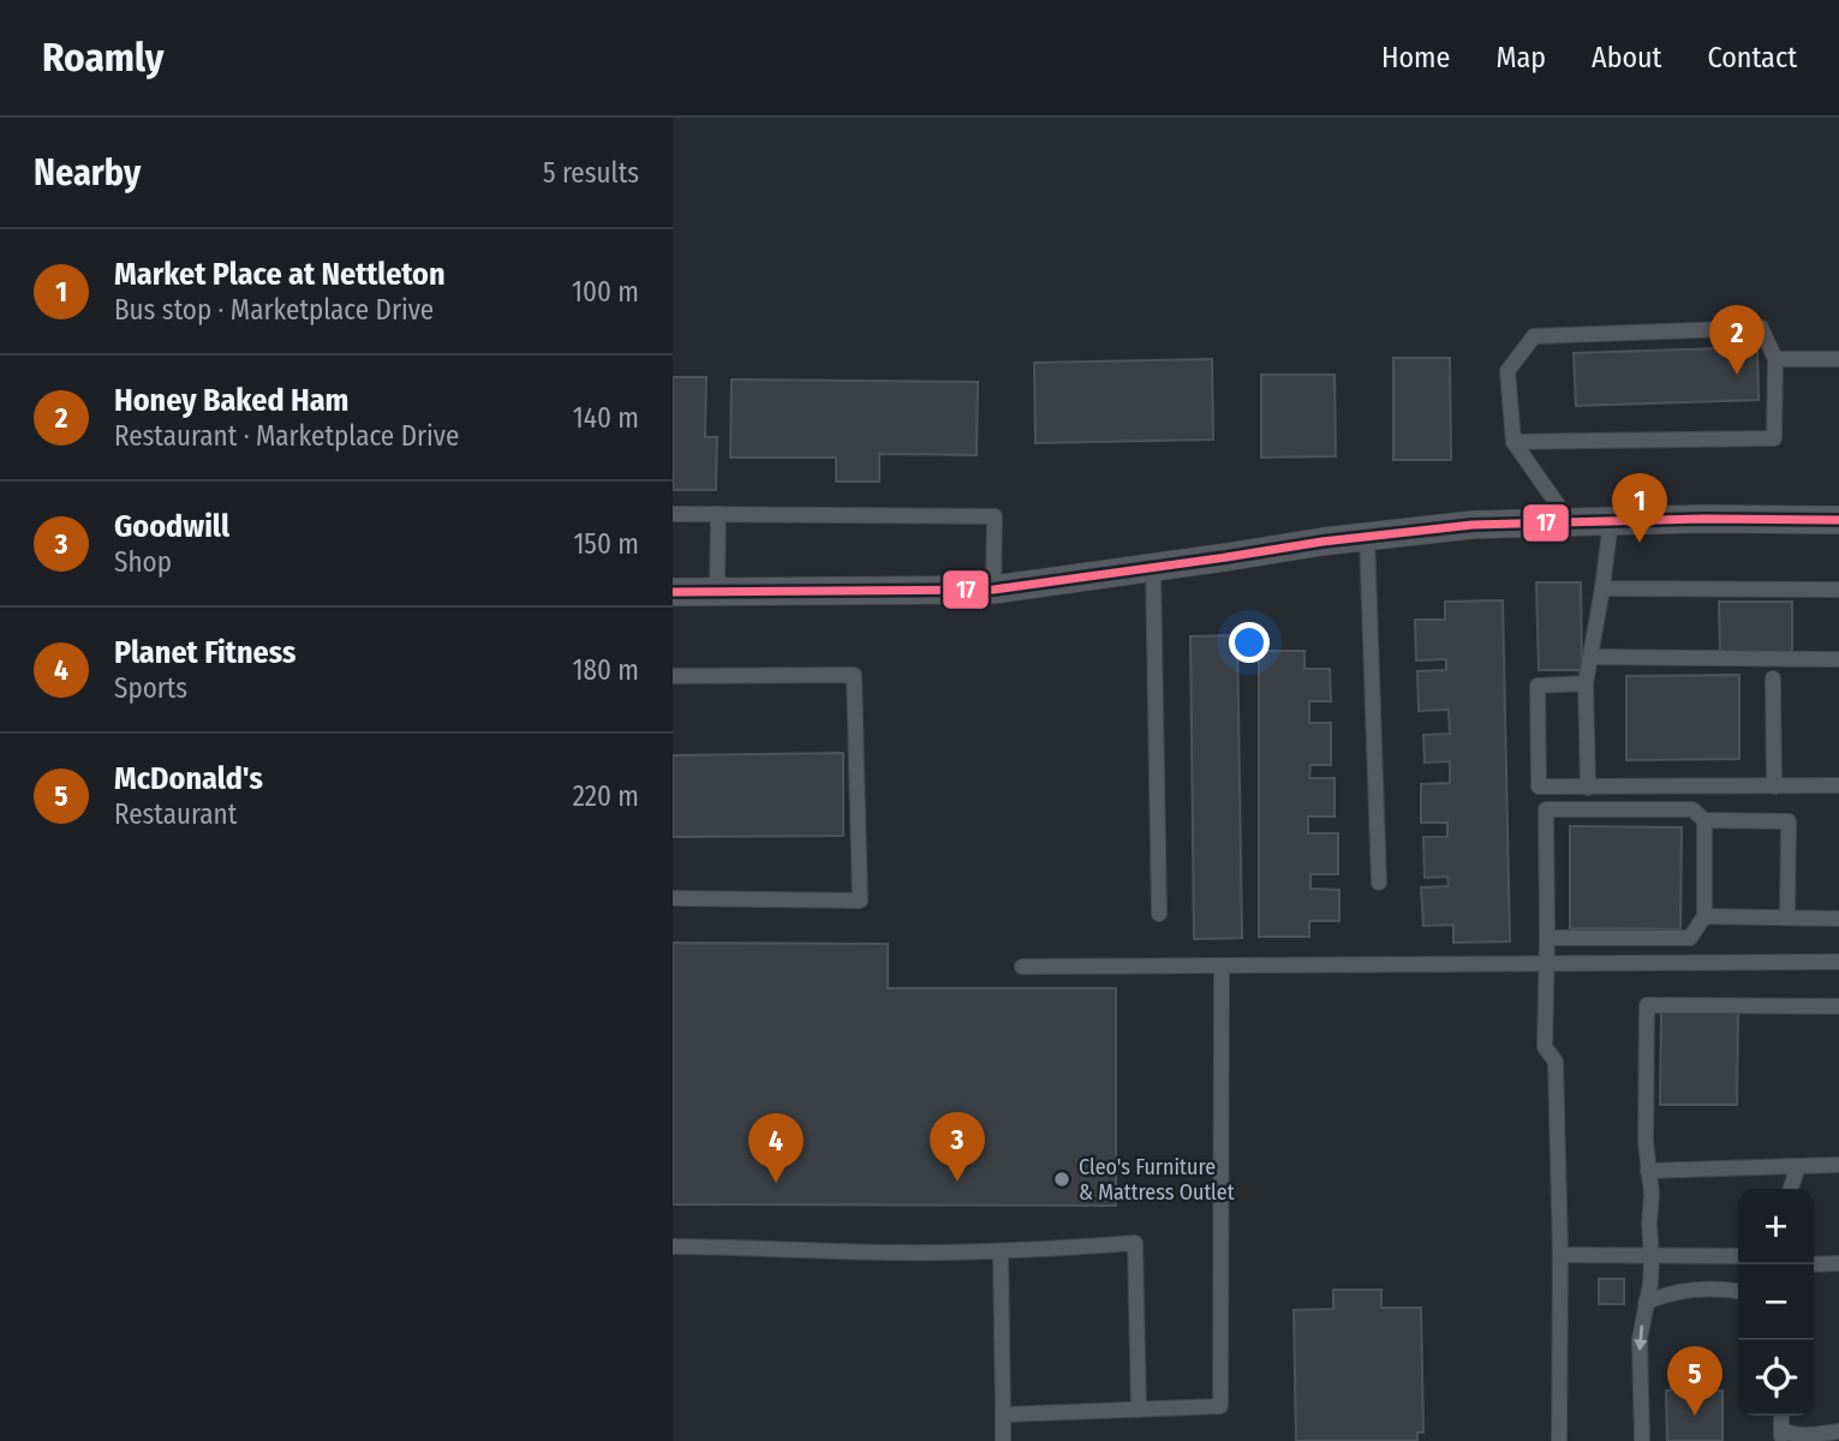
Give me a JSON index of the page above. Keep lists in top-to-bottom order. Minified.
{"places":["Cleo's Furniture & Mattress Outlet"],"lines":["transit line 17"],"page":{"header":"Roamly","nav":["Home","Map","About","Contact"],"heading":["Nearby","5 results"],"list":[{"mark":"1","name":"Market Place at Nettleton","note":"Bus stop · Marketplace Drive","value":"100 m"},{"mark":"2","name":"Honey Baked Ham","note":"Restaurant · Marketplace Drive","value":"140 m"},{"mark":"3","name":"Goodwill","note":"Shop","value":"150 m"},{"mark":"4","name":"Planet Fitness","note":"Sports","value":"180 m"},{"mark":"5","name":"McDonald's","note":"Restaurant","value":"220 m"}],"pins":["2","1","3","4","5"],"map_buttons":["+","−"]}}
